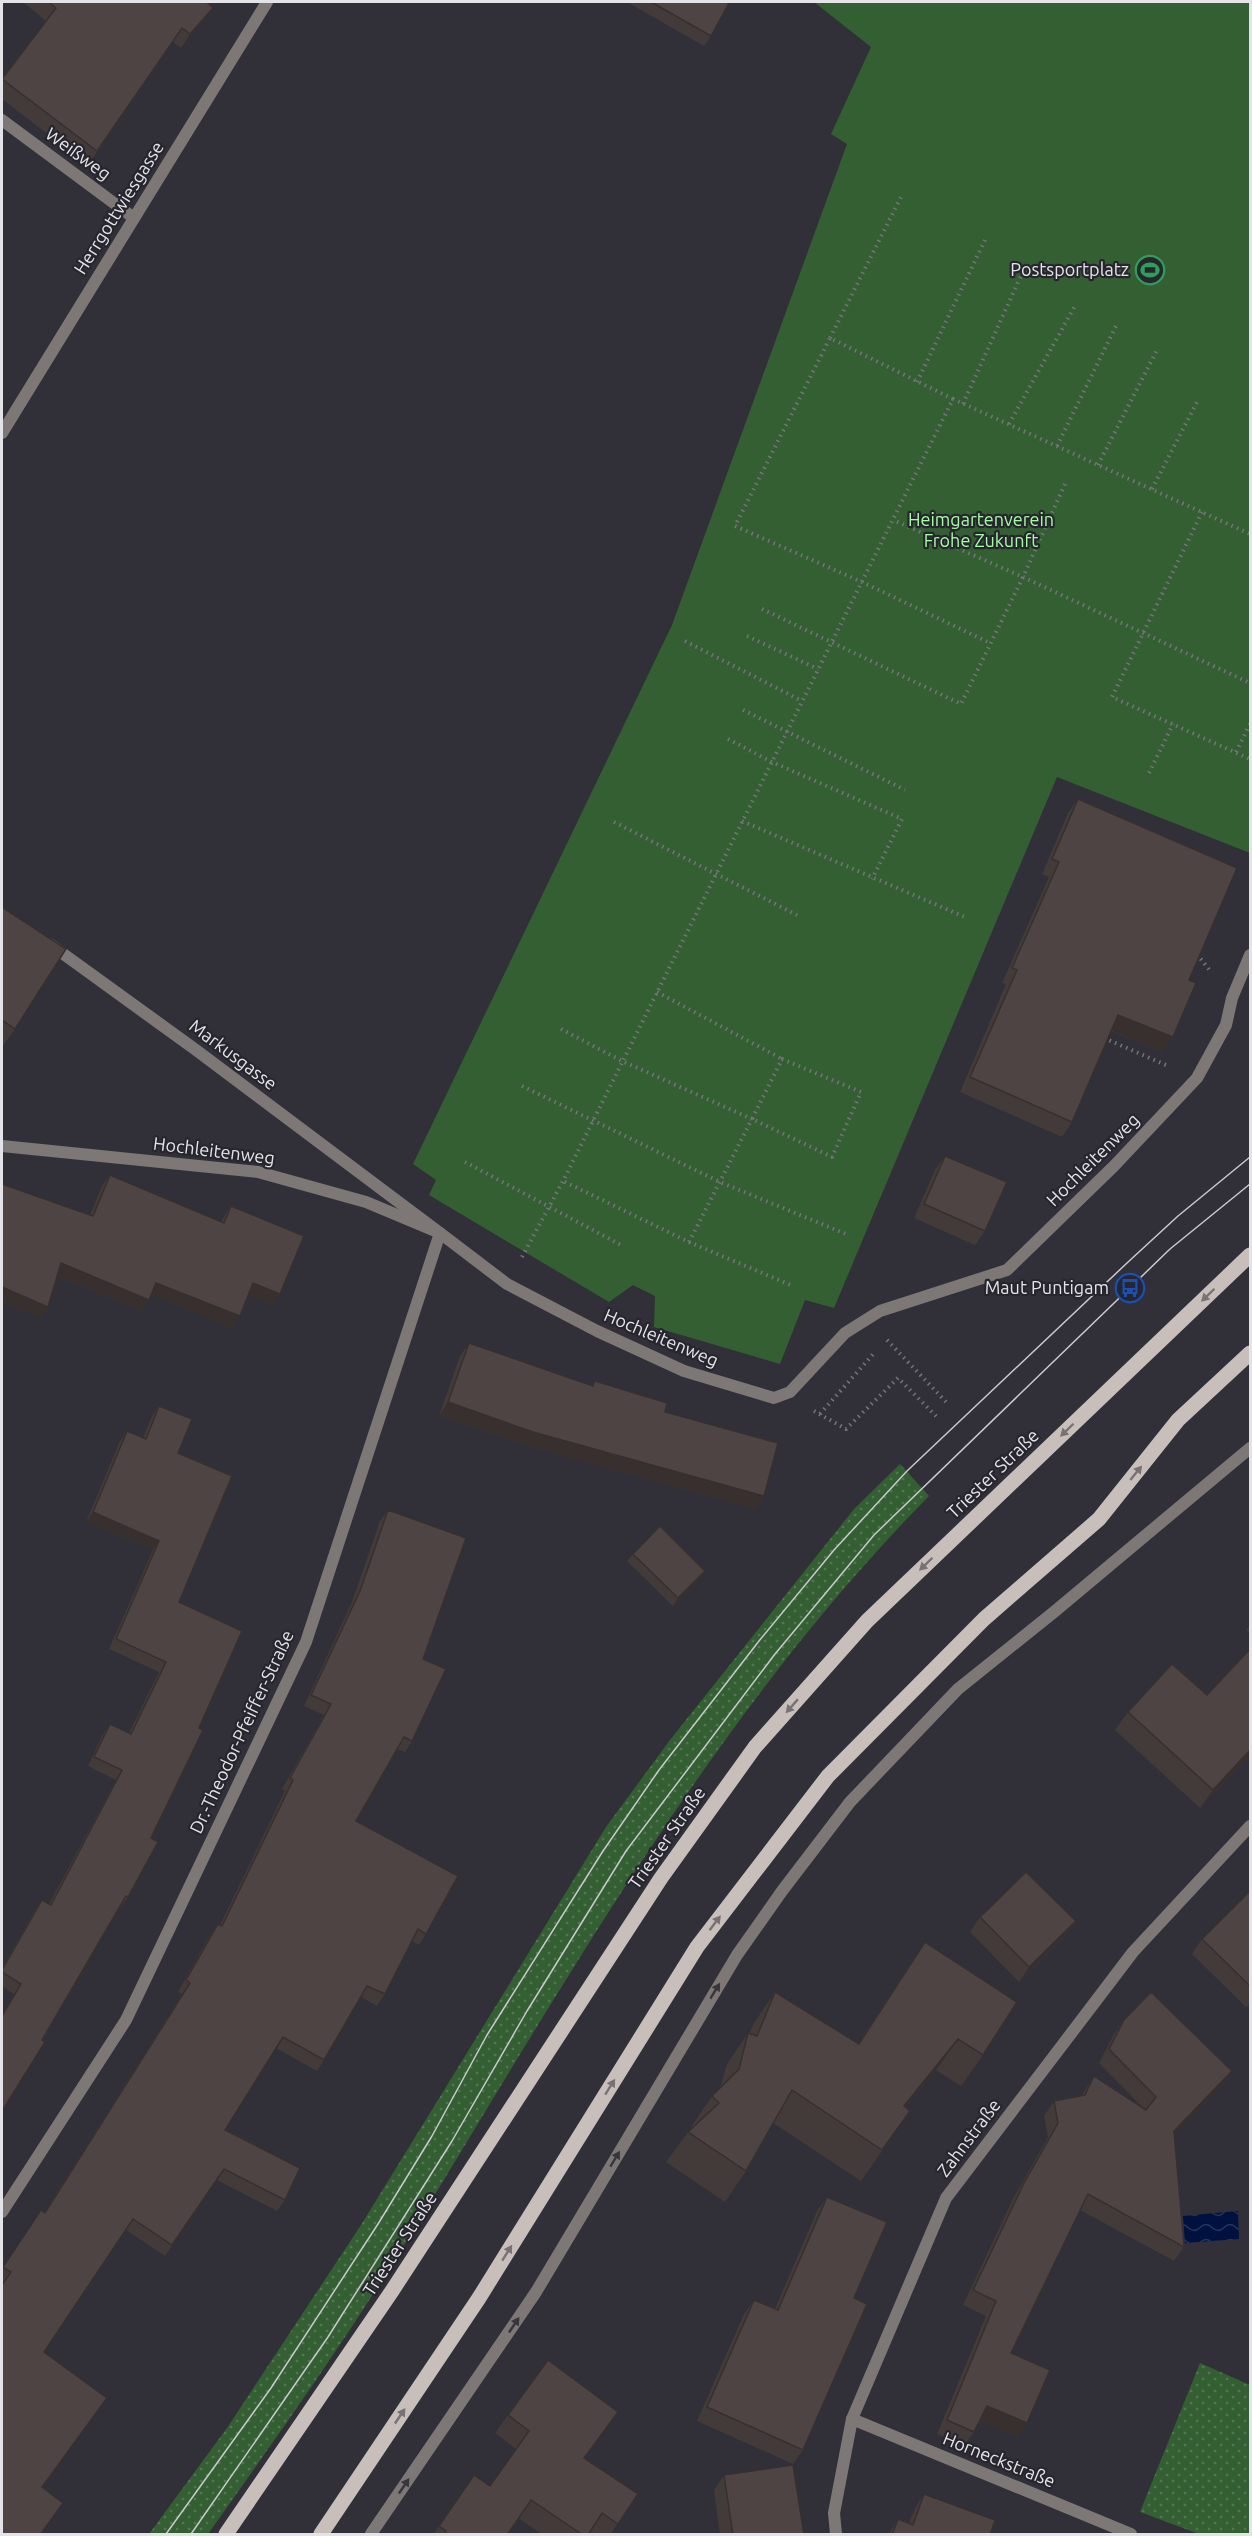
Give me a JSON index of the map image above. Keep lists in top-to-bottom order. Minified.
{"streets":{"main road":["Triester Straße"],"street":["Weißweg","Herrgottwiesgasse","Markusgasse","Hochleitenweg","Dr.-Theodor-Pfeiffer-Straße","Zahnstraße","Horneckstraße"]},"crossings":[["Weißweg","Herrgottwiesgasse"],["Markusgasse","Hochleitenweg"],["Markusgasse","Dr.-Theodor-Pfeiffer-Straße"],["Hochleitenweg","Dr.-Theodor-Pfeiffer-Straße"],["Zahnstraße","Horneckstraße"]],"parks":["Heimgartenverein Frohe Zukunft"],"places":{"sports":["Postsportplatz"],"bus stop":["Maut Puntigam"]}}
